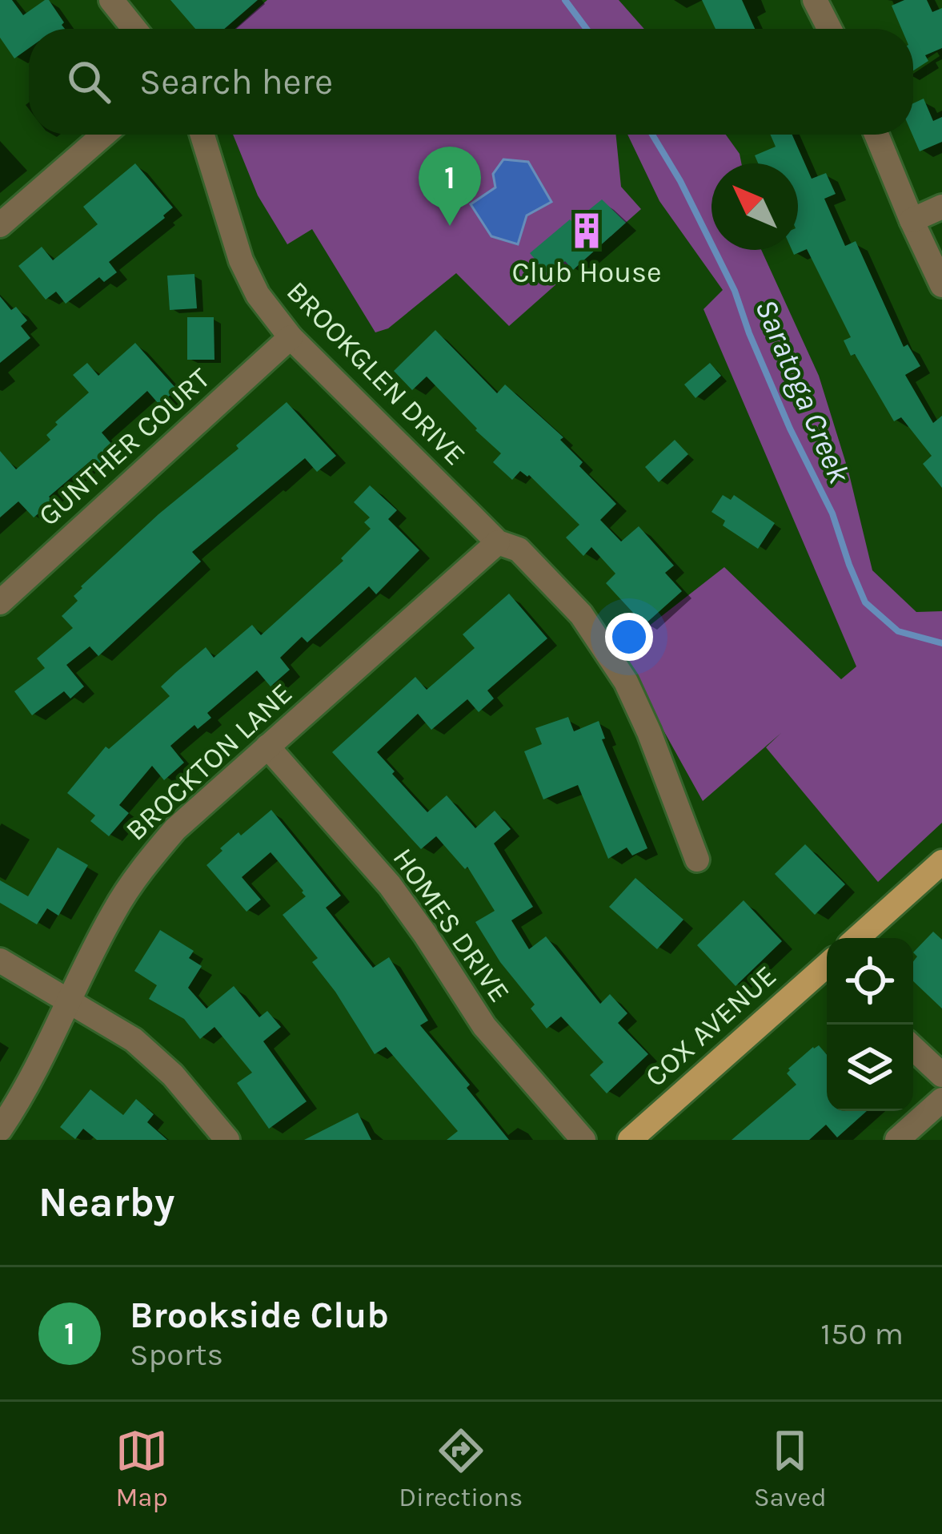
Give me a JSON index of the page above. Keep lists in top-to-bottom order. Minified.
{"streets":{"main road":["COX AVENUE"],"street":["BROOKGLEN DRIVE","GUNTHER COURT","BROCKTON LANE","HOMES DRIVE"]},"crossings":[["BROOKGLEN DRIVE","GUNTHER COURT"],["BROOKGLEN DRIVE","BROCKTON LANE"],["BROCKTON LANE","HOMES DRIVE"]],"water":["Saratoga Creek"],"places":{"building":["Club House"]},"north":"top left","page":{"search":"Search here","pins":"1","heading":"Nearby","list":[{"mark":"1","name":"Brookside Club","note":"Sports","value":"150 m"}],"nav":["Map","Directions","Saved"]}}
